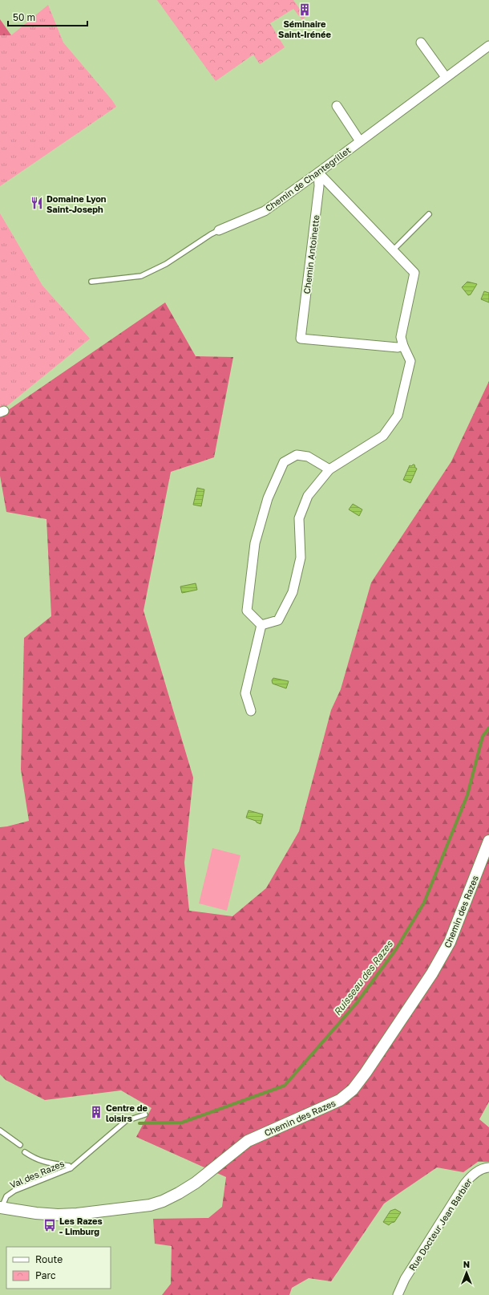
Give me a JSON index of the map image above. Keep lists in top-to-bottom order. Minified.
{"streets":{"street":["Chemin de Chantegrillet","Chemin Antoinette","Chemin des Razes","Rue Docteur Jean Barbier"],"lane":["Val des Razes"]},"crossings":[["Chemin de Chantegrillet","Chemin Antoinette"],["Chemin des Razes","Val des Razes"]],"water":["Ruisseau des Razes"],"places":{"building":["Séminaire Saint-Irénée","Centre de loisirs"],"restaurant":["Domaine Lyon Saint-Joseph"],"bus stop":["Les Razes - Limburg"]},"legend":["Route","Parc"],"scale_bar":"50 m","north":"top"}
